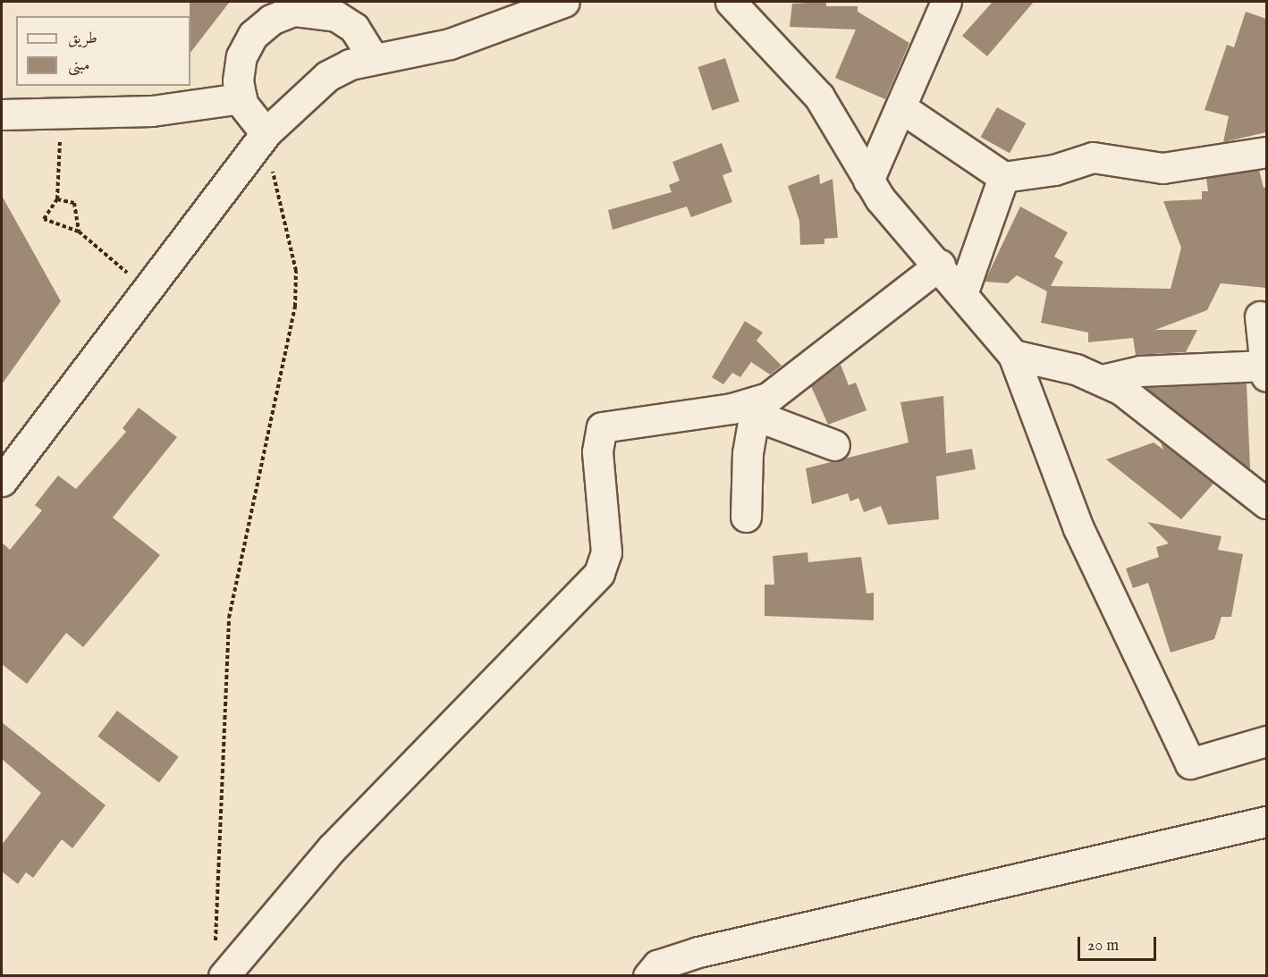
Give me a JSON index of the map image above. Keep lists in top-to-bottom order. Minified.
{"legend":["طريق","مبنى"],"scale_bar":"20 m"}
